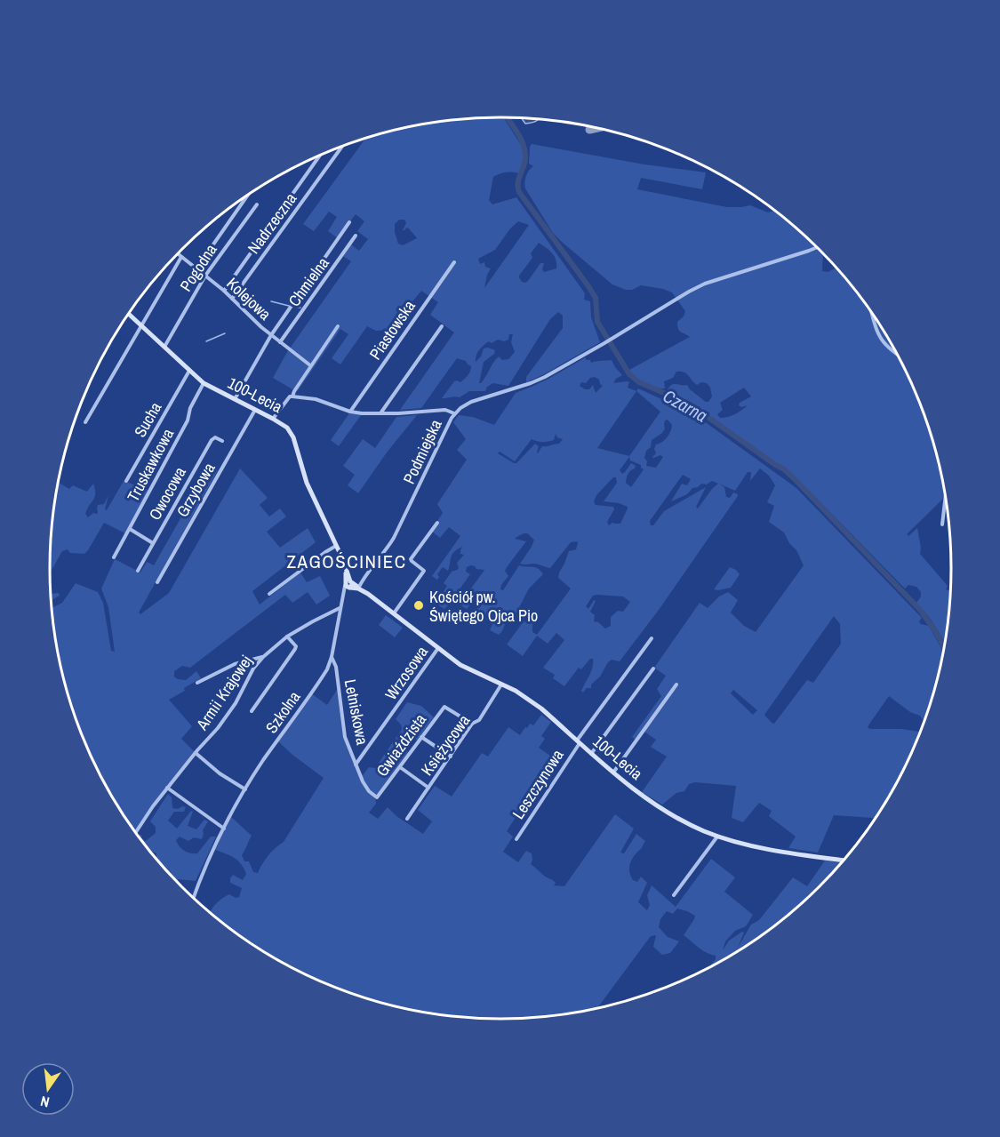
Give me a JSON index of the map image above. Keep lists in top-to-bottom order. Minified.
{"streets":{"street":["Nadrzeczna","Pogodna","Chmielna","Kolejowa","Piastowska","100-Lecia","Sucha","Podmiejska","Truskawkowa","Grzybowa","Owocowa","Wrzosowa","Armii Krajowej","Szkolna","Letniskowa","Gwiaździsta","Księżycowa","Leszczynowa"]},"crossings":[["Nadrzeczna","Kolejowa"],["Pogodna","Kolejowa"],["Pogodna","100-Lecia"],["Chmielna","Kolejowa"],["100-Lecia","Sucha"],["100-Lecia","Podmiejska"],["100-Lecia","Truskawkowa"],["100-Lecia","Grzybowa"],["100-Lecia","Wrzosowa"],["100-Lecia","Szkolna"],["100-Lecia","Księżycowa"],["100-Lecia","Leszczynowa"],["Wrzosowa","Letniskowa"],["Armii Krajowej","Szkolna"],["Szkolna","Letniskowa"],["Letniskowa","Gwiaździsta"],["Gwiaździsta","Księżycowa"]],"districts":["ZAGOŚCINIEC"],"water":["Czarna"],"places":["Kościół pw. Świętego Ojca Pio"],"north":"bottom"}
